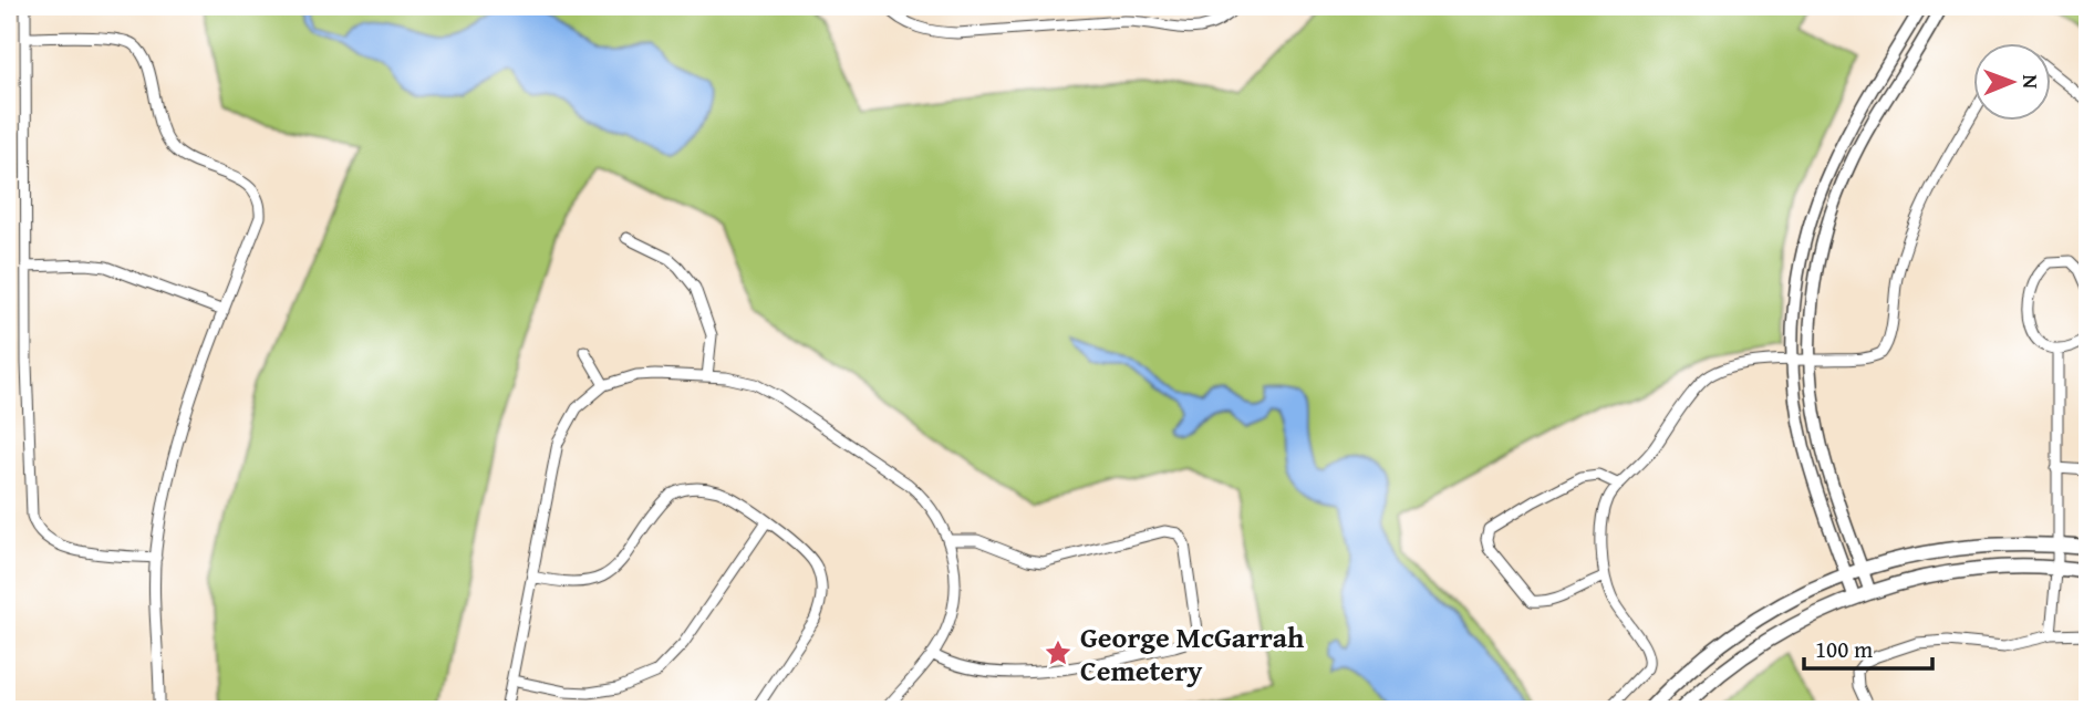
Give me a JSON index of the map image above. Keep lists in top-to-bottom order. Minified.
{"places":{"place":["George McGarrah Cemetery"]},"scale_bar":"100 m","north":"right"}
